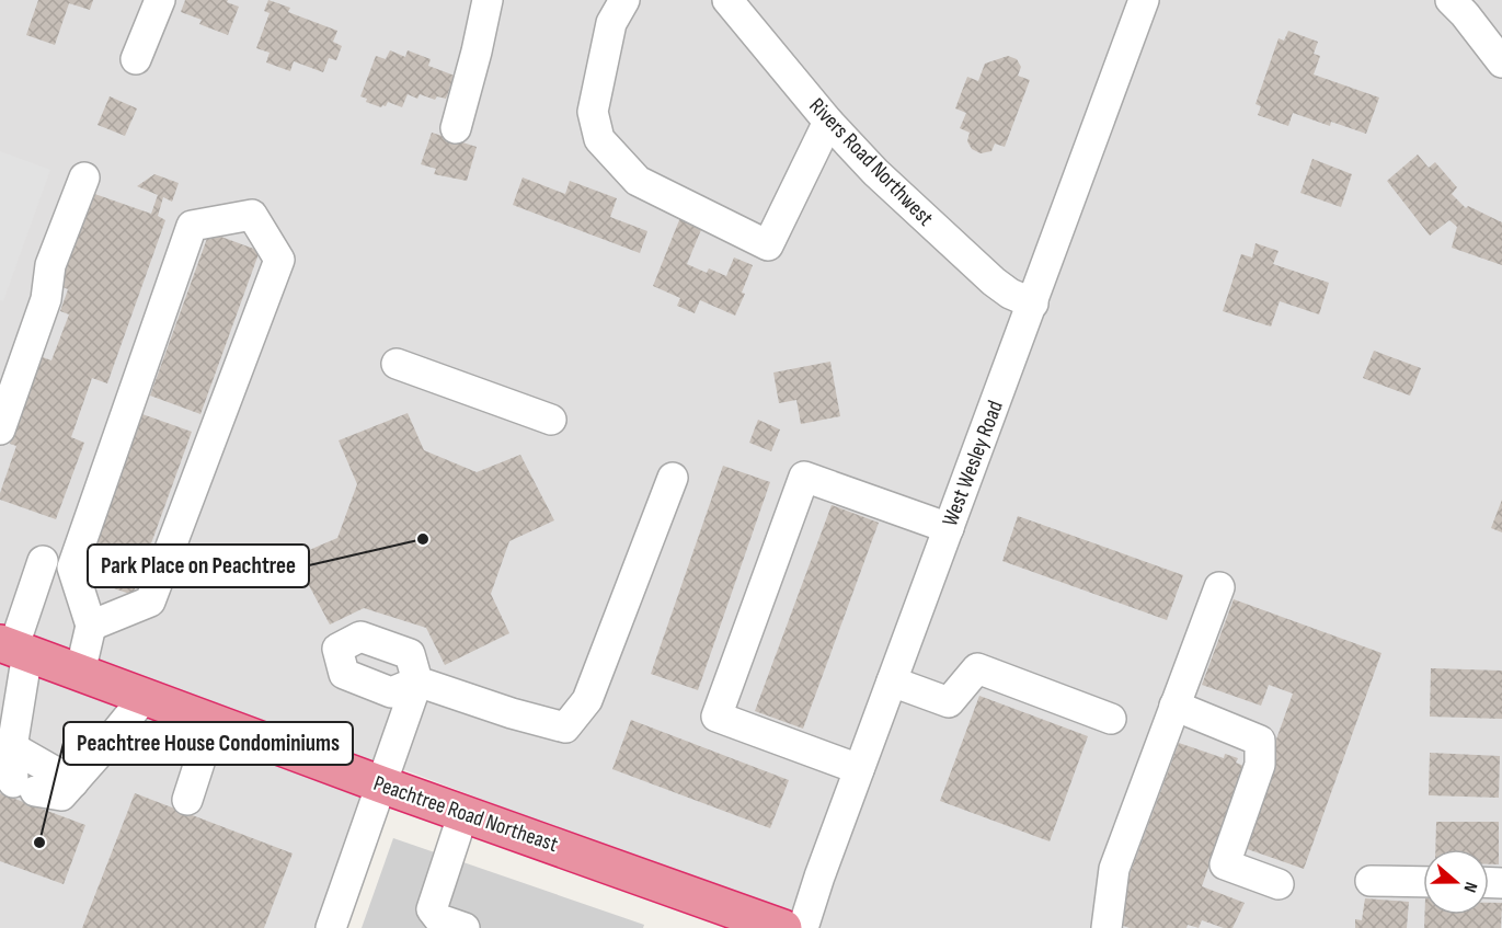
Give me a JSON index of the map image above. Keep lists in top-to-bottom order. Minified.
{"streets":{"highway":["Peachtree Road Northeast"],"street":["Rivers Road Northwest","West Wesley Road"]},"crossings":[["Rivers Road Northwest","West Wesley Road"]],"places":["Park Place on Peachtree","Peachtree House Condominiums"],"north":"right"}
